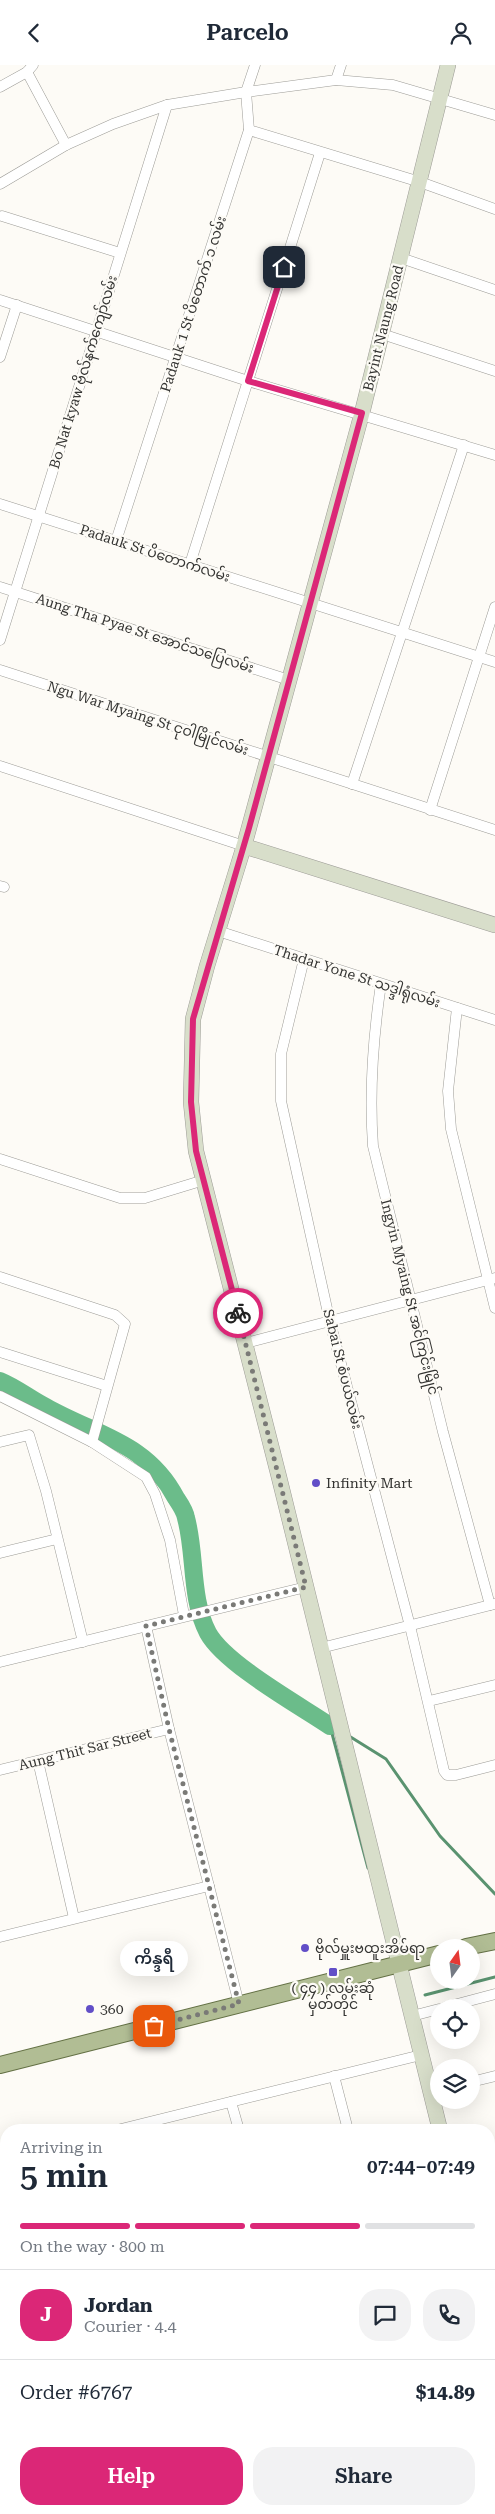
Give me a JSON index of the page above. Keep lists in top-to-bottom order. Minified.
{"streets":{"main road":["Bayint Naung Road"],"street":["Padauk 1 St ပိတောက် ၁ လမ်း","Bo Nat kyaw ဗိုလ်နက်ကျော်လမ်း","Padauk St ပိတောက်လမ်း","Aung Tha Pyae St အောင်သပြေလမ်း","Ngu War Myaing St ငုဝါမြိုင်လမ်း","Thadar Yone St သဒ္ဒါရုံလမ်း","Ingyin Myaing St အင်ကြင်းမြိုင်","Sabai St စံပယ်လမ်း","Aung Thit Sar Street"]},"crossings":[["Padauk 1 St ပိတောက် ၁ လမ်း","Padauk St ပိတောက်လမ်း"],["Bayint Naung Road","Padauk St ပိတောက်လမ်း"],["Bayint Naung Road","Aung Tha Pyae St အောင်သပြေလမ်း"],["Bayint Naung Road","Ngu War Myaing St ငုဝါမြိုင်လမ်း"],["Bayint Naung Road","Thadar Yone St သဒ္ဒါရုံလမ်း"],["Bo Nat kyaw ဗိုလ်နက်ကျော်လမ်း","Padauk St ပိတောက်လမ်း"],["Bo Nat kyaw ဗိုလ်နက်ကျော်လမ်း","Aung Tha Pyae St အောင်သပြေလမ်း"],["Thadar Yone St သဒ္ဒါရုံလမ်း","Ingyin Myaing St အင်ကြင်းမြိုင်"],["Thadar Yone St သဒ္ဒါရုံလမ်း","Sabai St စံပယ်လမ်း"]],"places":{"other":["Infinity Mart","ဗိုလ်မှူးဗထူးအိမ်ရာ","360","ကိန္ဒရီ"],"transit":["( ၄၄ ) လမ်းဆုံ မှတ်တိုင်"]},"north":"top","page":{"header":"Parcelo","bubble":"ကိန္ဒရီ","heading":["5 min","Arriving in","07:44–07:49"],"panel":["Jordan","Courier · 4.4","Order #6767","$14.89"],"bar":"On the way · 800 m","round":"J","buttons":["Help","Share"]}}
